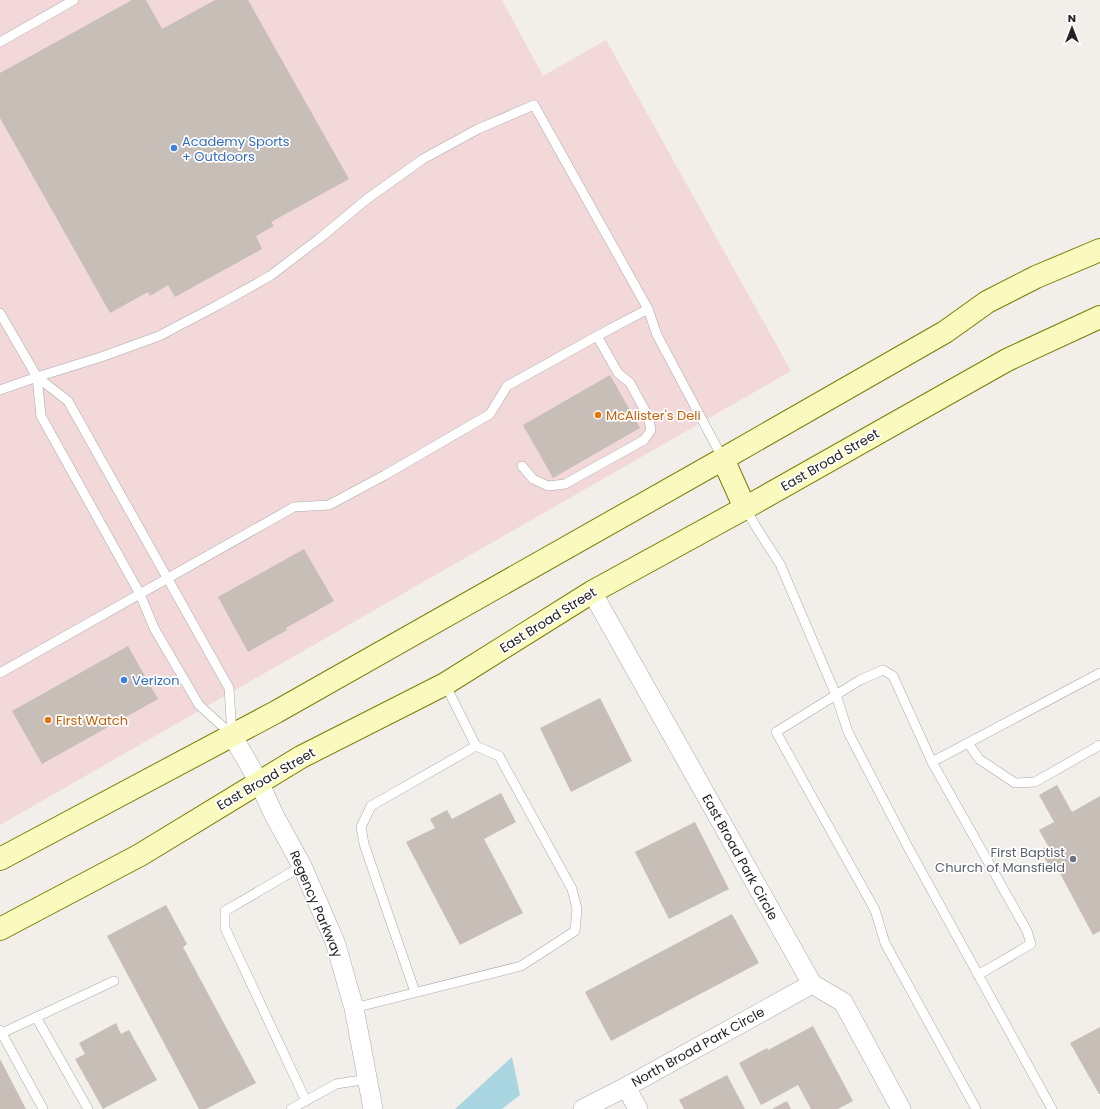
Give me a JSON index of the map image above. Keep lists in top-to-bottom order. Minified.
{"streets":{"main road":["East Broad Street"],"street":["East Broad Park Circle","Regency Parkway","North Broad Park Circle"]},"crossings":[["East Broad Street","East Broad Park Circle"],["East Broad Street","Regency Parkway"],["East Broad Park Circle","North Broad Park Circle"]],"places":["Academy Sports + Outdoors","McAlister's Deli","Verizon","First Watch","First Baptist Church of Mansfield"],"north":"top"}
